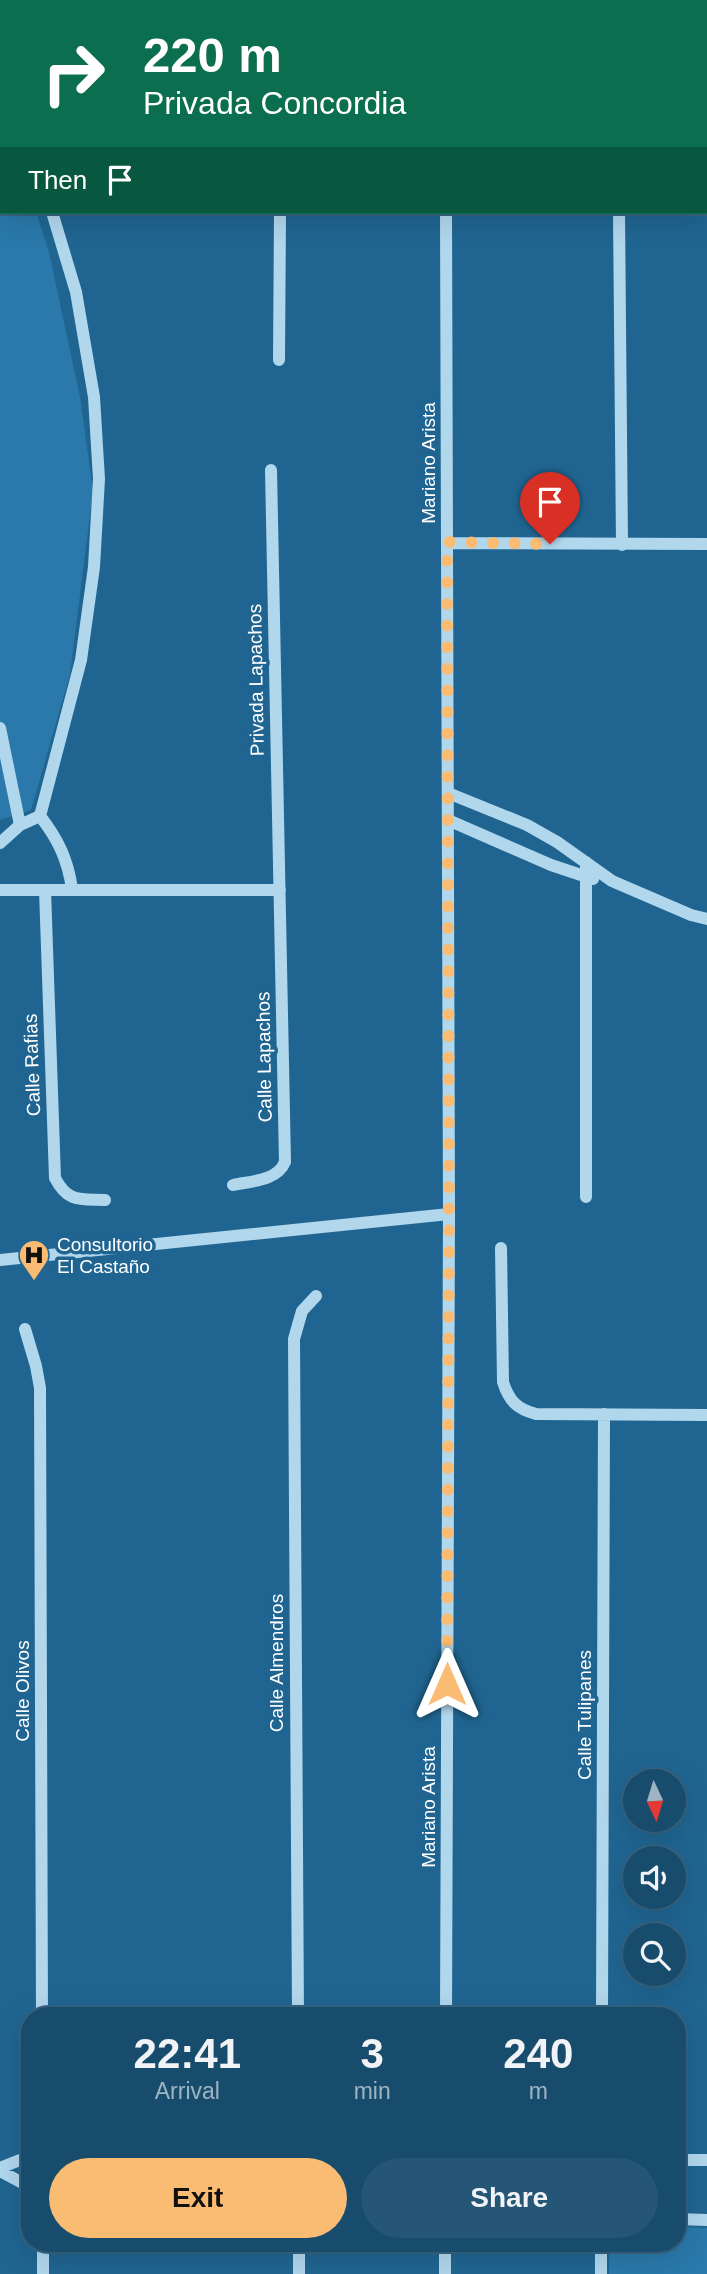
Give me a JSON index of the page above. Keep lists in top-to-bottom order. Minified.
{"streets":{"street":["Mariano Arista","Privada Lapachos","Calle Lapachos","Calle Rafias","Calle Almendros","Calle Olivos","Calle Tulipanes"]},"crossings":[["Privada Lapachos","Calle Lapachos"]],"places":{"hospital":["Consultorio El Castaño"]},"north":"bottom","page":{"turn":["220 m","Privada Concordia"],"then":"Then","eta":["22:41","Arrival","3","min","240","m"],"buttons":["Exit","Share"]}}
